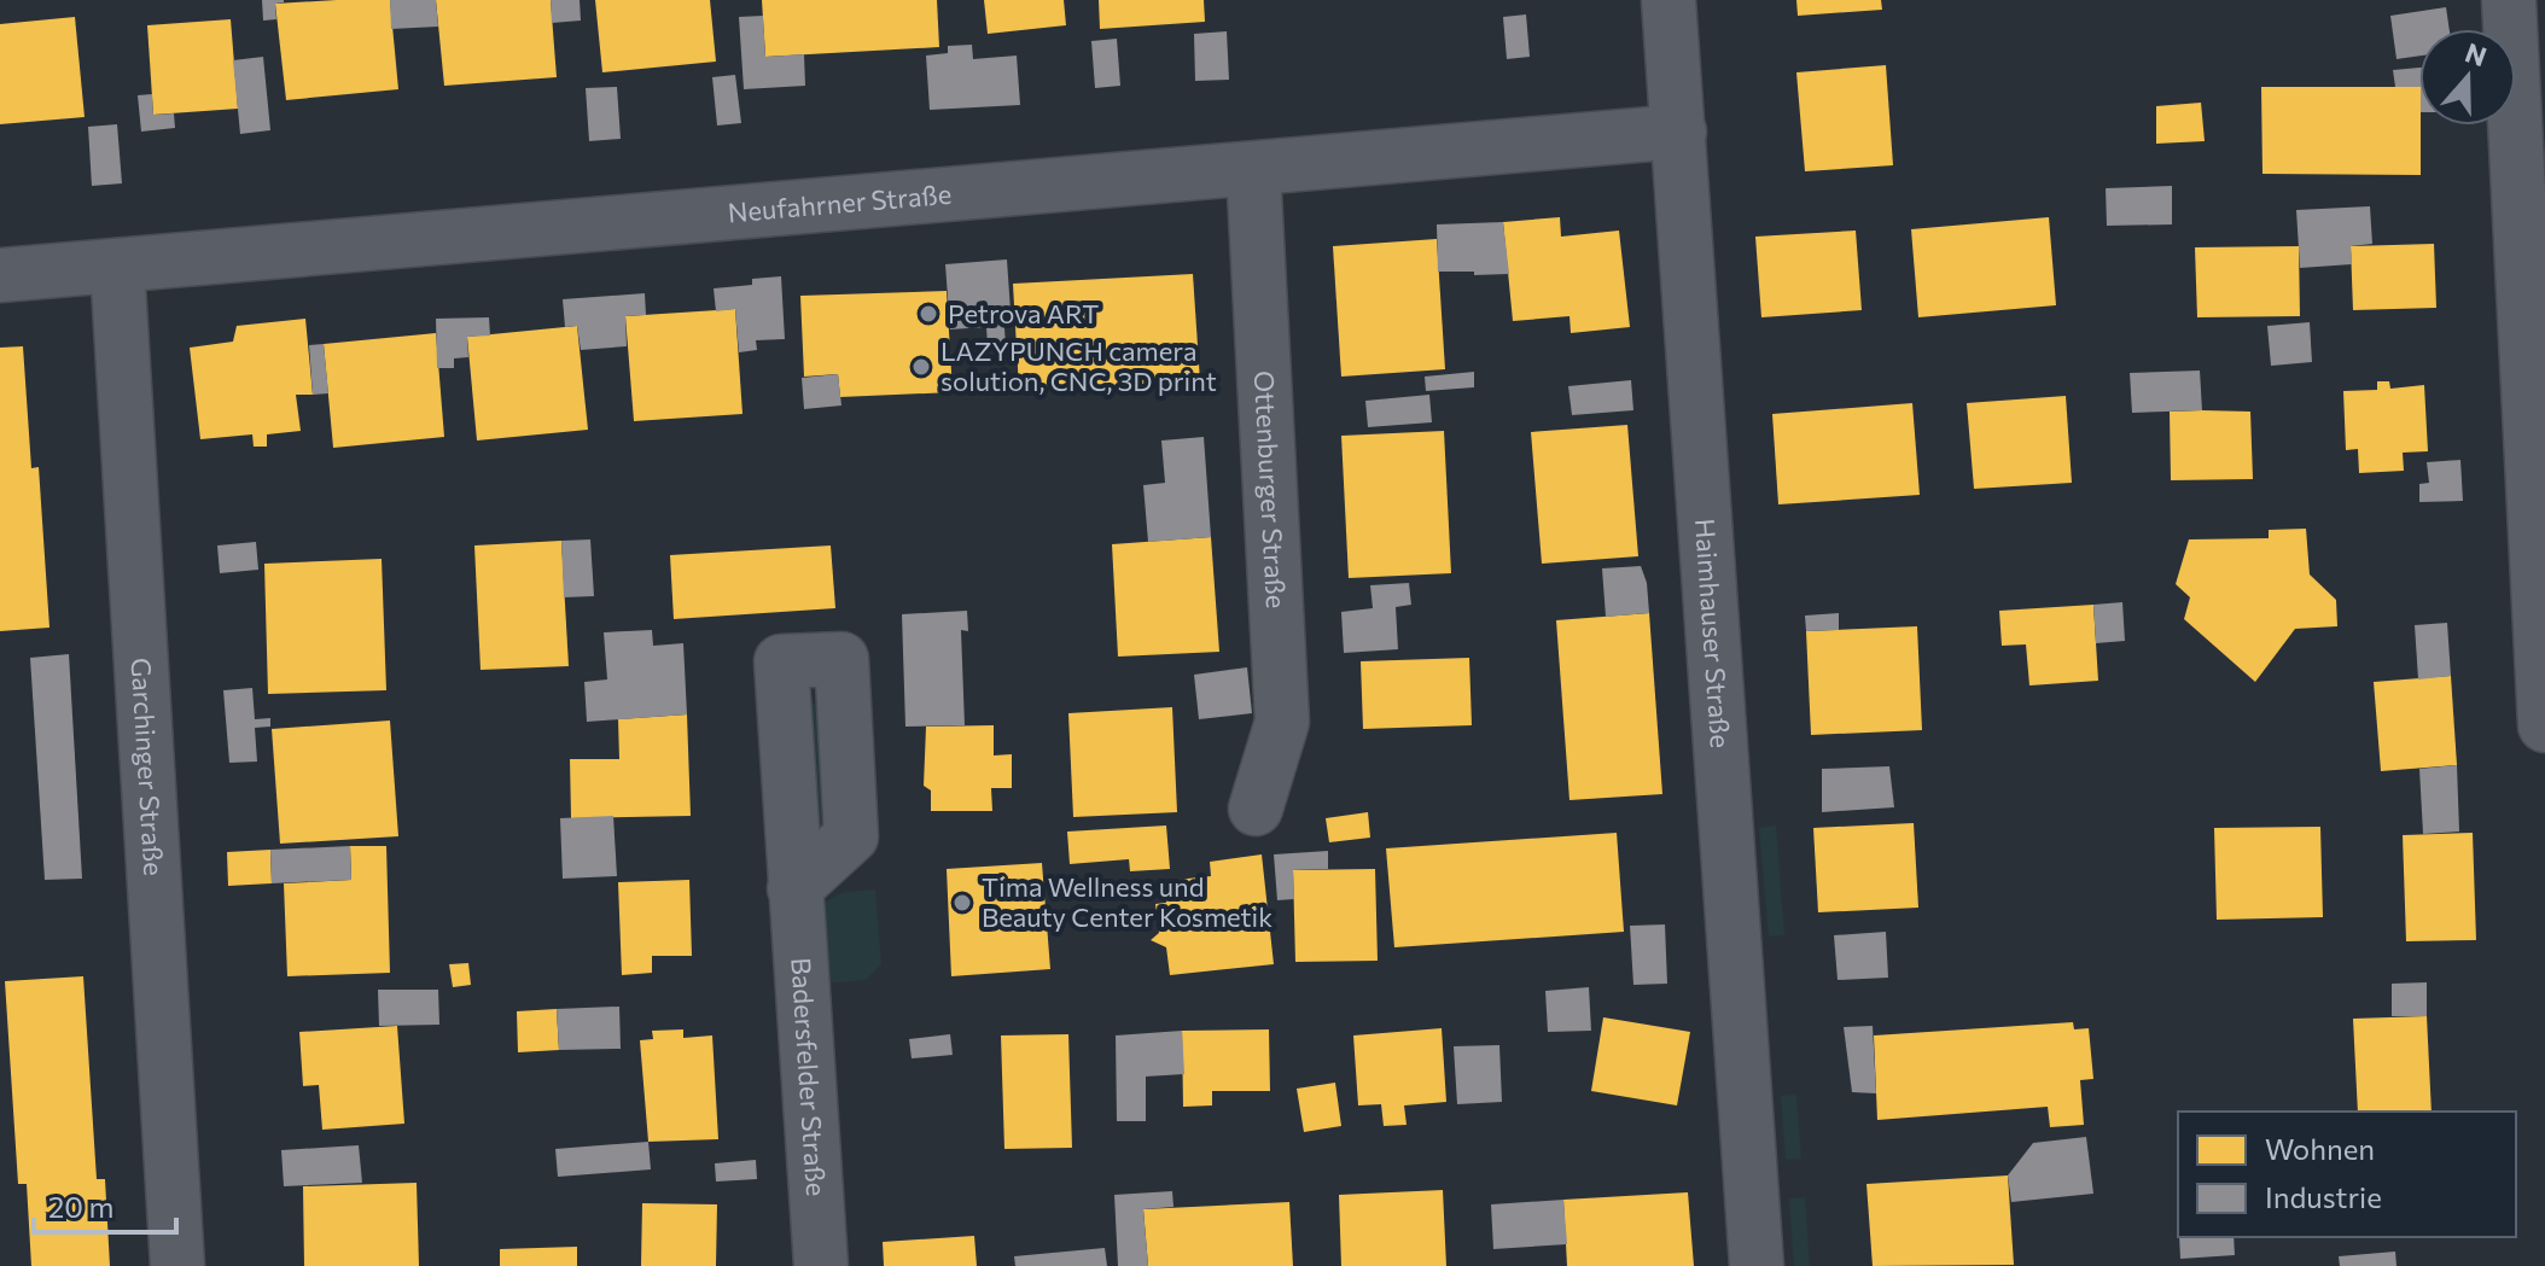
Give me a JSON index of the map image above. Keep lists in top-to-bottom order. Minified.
{"streets":{"street":["Neufahrner Straße","Ottenburger Straße","Haimhauser Straße","Garchinger Straße","Badersfelder Straße"]},"crossings":[["Neufahrner Straße","Ottenburger Straße"],["Neufahrner Straße","Haimhauser Straße"],["Neufahrner Straße","Garchinger Straße"]],"places":["Petrova ART","LAZYPUNCH camera solution, CNC, 3D print","Tima Wellness und Beauty Center Kosmetik"],"legend":["Wohnen","Industrie"],"scale_bar":"20 m","north":"top"}
